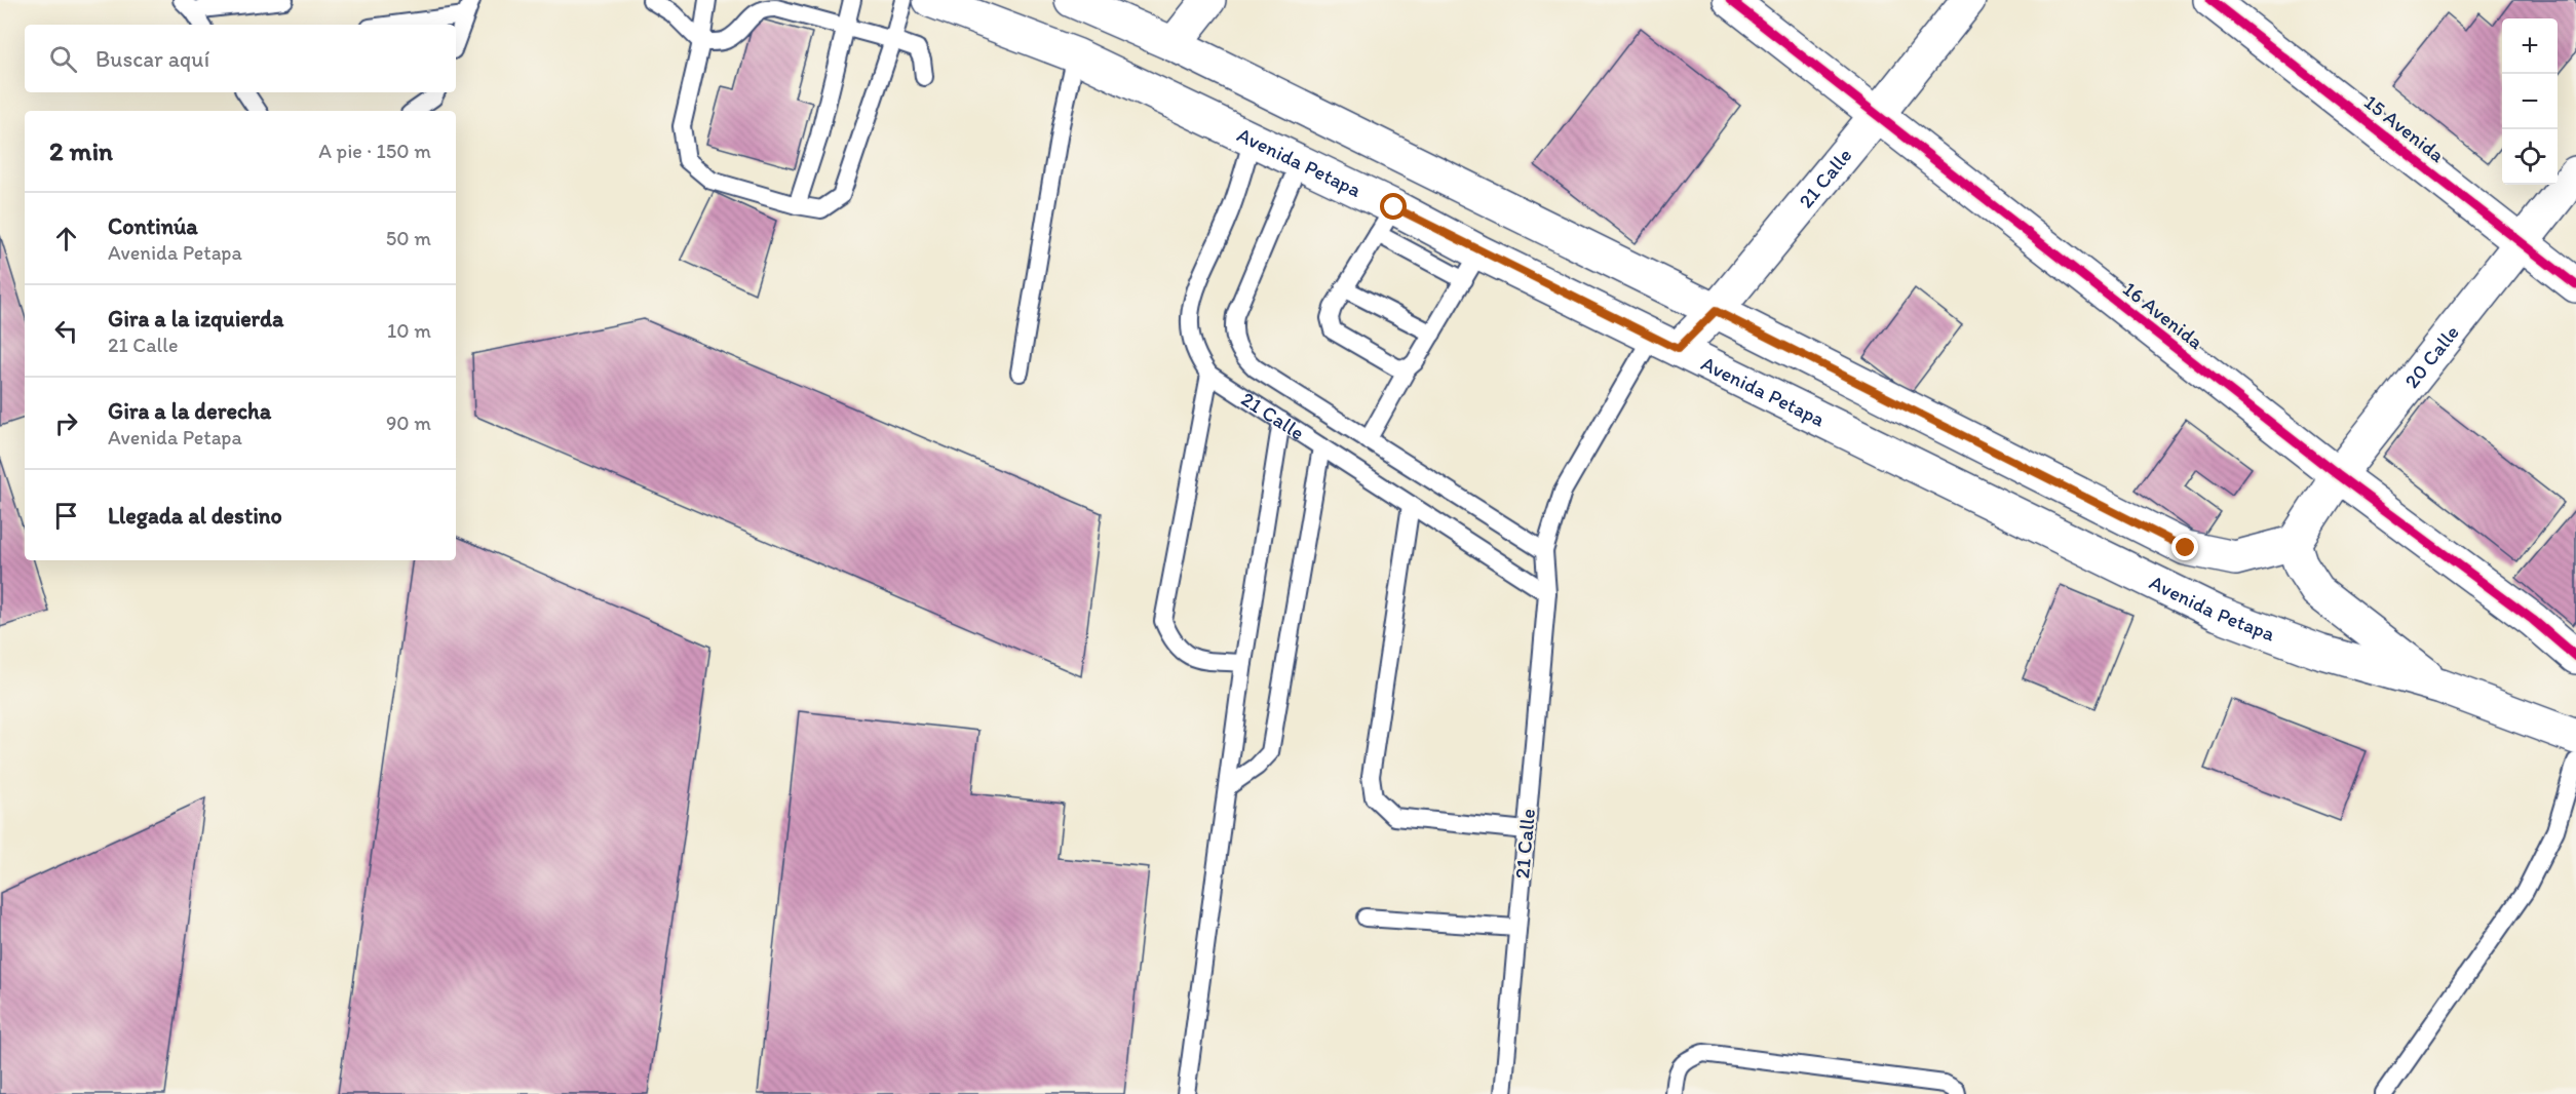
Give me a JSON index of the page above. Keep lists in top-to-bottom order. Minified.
{"streets":{"main road":["15 Avenida","Avenida Petapa","21 Calle","16 Avenida","20 Calle"]},"crossings":[["15 Avenida","20 Calle"],["Avenida Petapa","21 Calle"],["21 Calle","16 Avenida"],["16 Avenida","20 Calle"]],"page":{"map_buttons":["+","−"],"search":"Buscar aquí","heading":["2 min","A pie · 150 m"],"list":[["Continúa","Avenida Petapa","50 m"],["Gira a la izquierda","21 Calle","10 m"],["Gira a la derecha","Avenida Petapa","90 m"],"Llegada al destino"]}}
